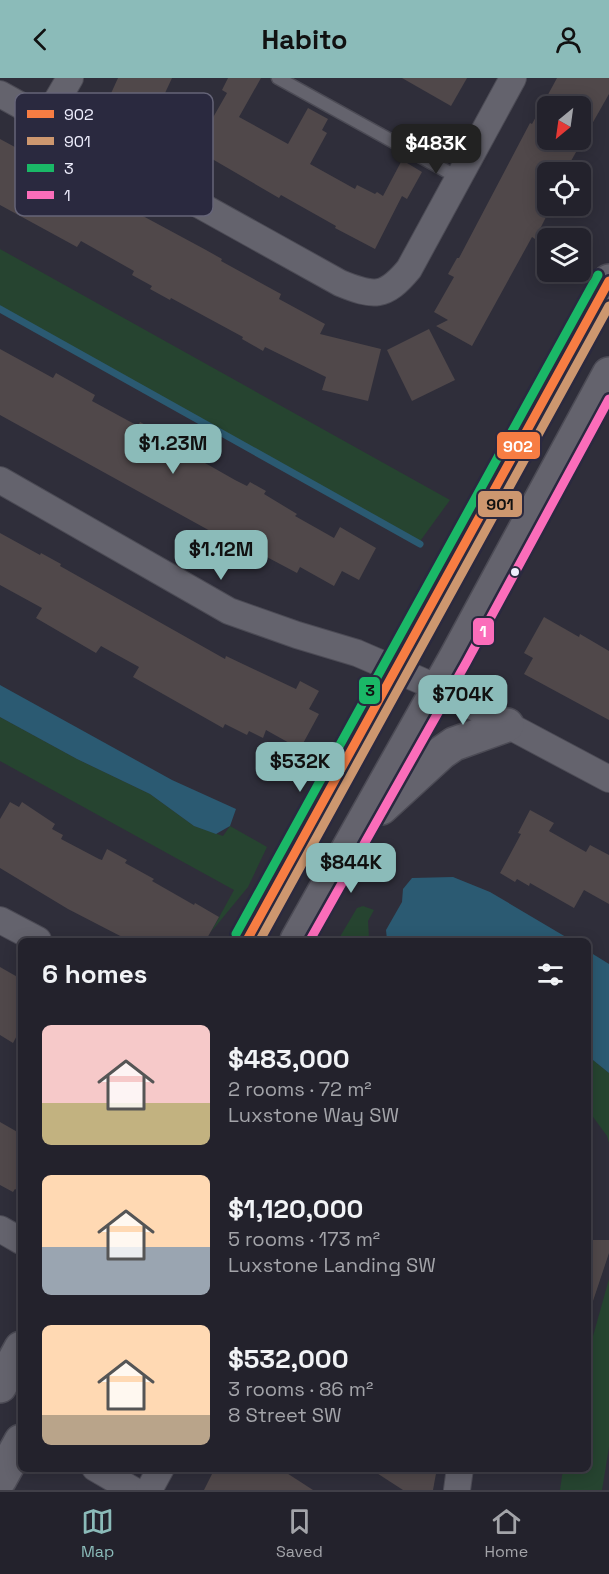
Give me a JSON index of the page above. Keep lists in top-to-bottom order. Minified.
{"lines":["transit line 3","transit line 902","transit line 901","transit line 1"],"legend":["902","901","3","1"],"north":"bottom left","page":{"header":"Habito","price":["$483K","$1.23M","$1.12M","$704K","$532K","$844K"],"heading":"6 homes","list":[{"name":"$483,000","note":"2 rooms · 72 m² · Luxstone Way SW"},{"name":"$1,120,000","note":"5 rooms · 173 m² · Luxstone Landing SW"},{"name":"$532,000","note":"3 rooms · 86 m² · 8 Street SW"}],"tabs":["Map","Saved","Home"]}}
